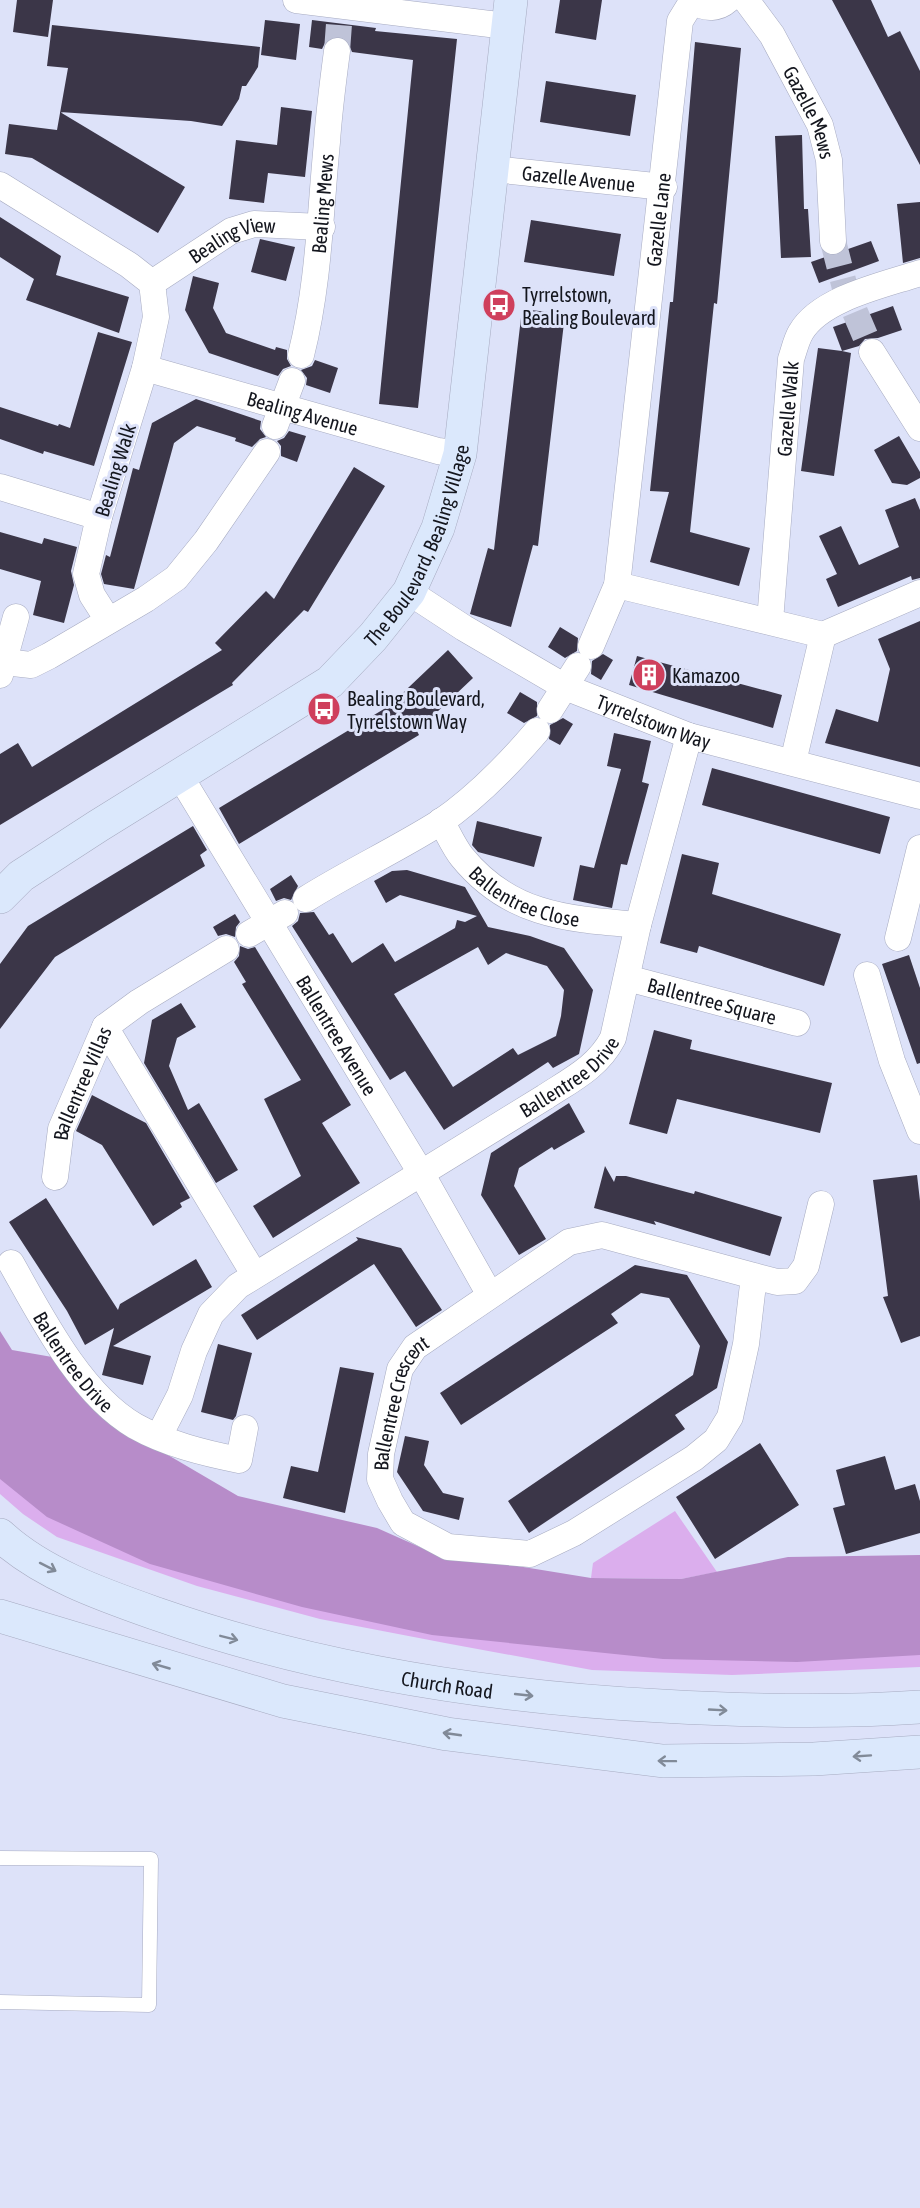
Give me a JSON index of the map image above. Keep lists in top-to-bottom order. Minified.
{"streets":{"main road":["The Boulevard, Bealing Village","Church Road"],"street":["Gazelle Mews","Gazelle Avenue","Bealing Mews","Gazelle Lane","Bealing View","Gazelle Walk","Bealing Avenue","Bealing Walk","Tyrrelstown Way","Ballentree Close","Ballentree Square","Ballentree Avenue","Ballentree Drive","Ballentree Villas","Ballentree Crescent"]},"crossings":[["Gazelle Avenue","Gazelle Lane"],["Gazelle Avenue","The Boulevard, Bealing Village"],["Bealing Mews","Bealing View"],["Gazelle Lane","Tyrrelstown Way"],["Bealing View","Bealing Walk"],["Bealing Avenue","Bealing Walk"],["Bealing Avenue","The Boulevard, Bealing Village"],["The Boulevard, Bealing Village","Tyrrelstown Way"],["The Boulevard, Bealing Village","Ballentree Avenue"],["Tyrrelstown Way","Ballentree Drive"],["Ballentree Close","Ballentree Drive"],["Ballentree Square","Ballentree Drive"],["Ballentree Avenue","Ballentree Drive"],["Ballentree Avenue","Ballentree Crescent"]],"places":{"bus stop":["Tyrrelstown, Bealing Boulevard","Bealing Boulevard, Tyrrelstown Way"],"building":["Kamazoo"]}}
